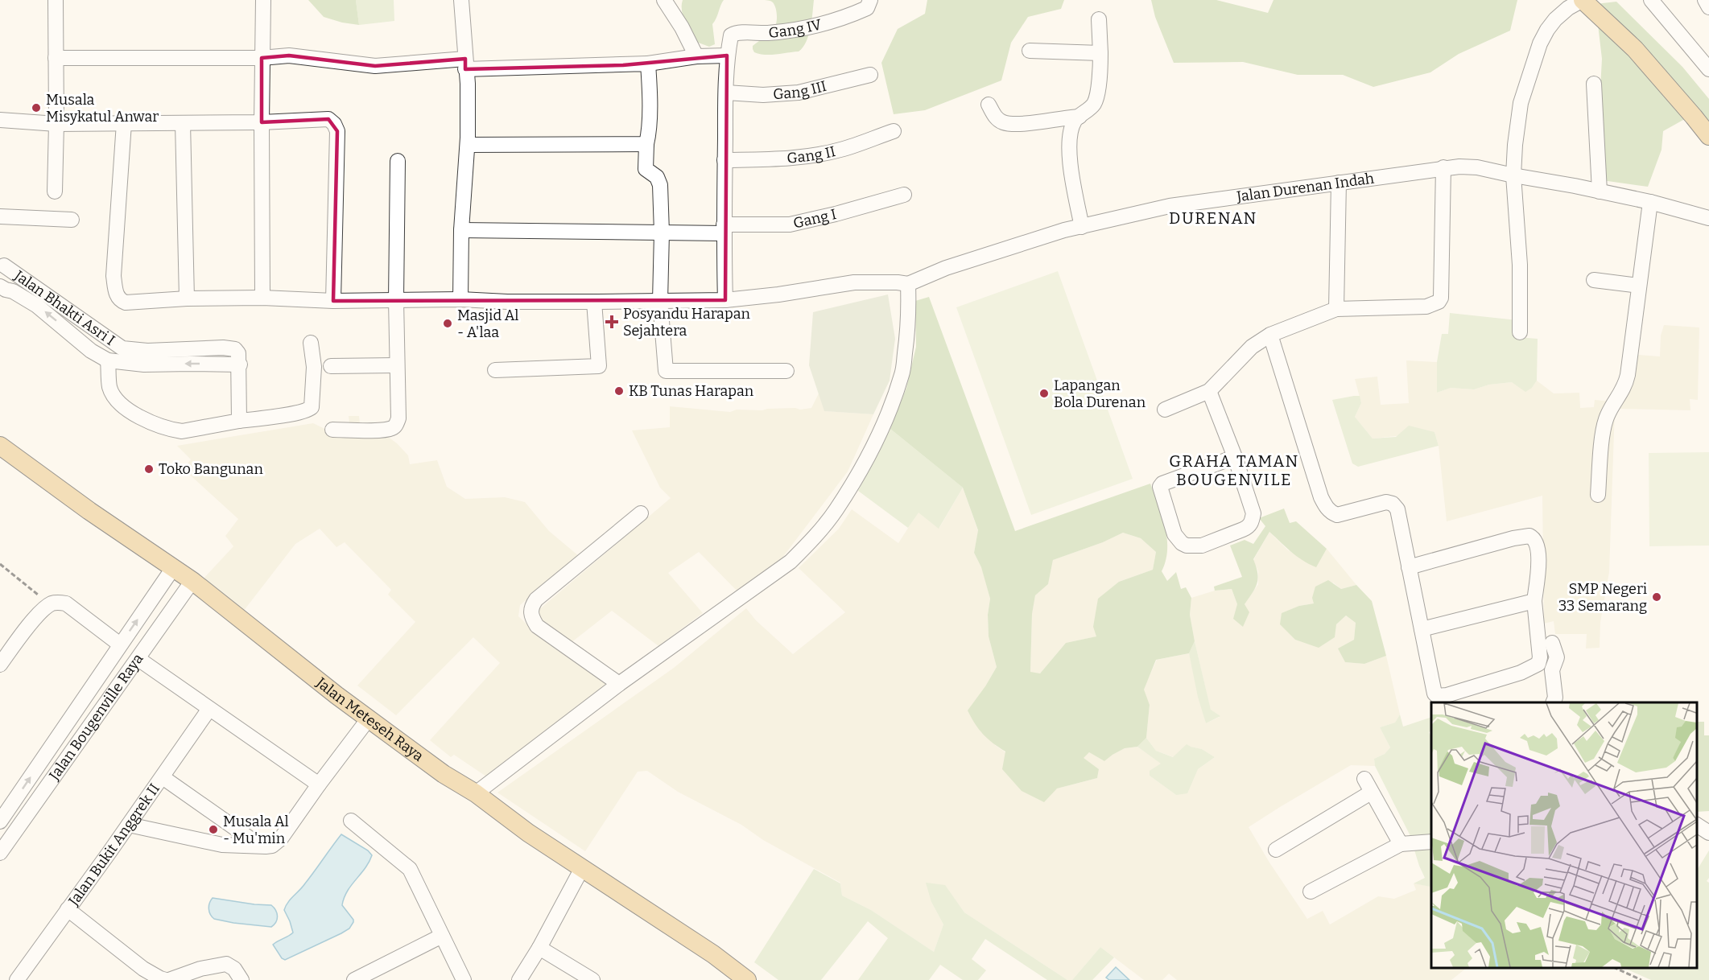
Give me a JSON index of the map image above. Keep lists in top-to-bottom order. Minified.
{"streets":{"main road":["Jalan Meteseh Raya"],"street":["Gang IV","Gang III","Gang II","Jalan Durenan Indah","Gang I","Jalan Bhakti Asri I","Jalan Bougenville Raya","Jalan Bukit Anggrek II"]},"crossings":[["Jalan Bougenville Raya","Jalan Meteseh Raya"]],"districts":["DURENAN","GRAHA TAMAN BOUGENVILE"],"places":{"other":["Musala Misykatul Anwar","Masjid Al - A'laa","KB Tunas Harapan","Lapangan Bola Durenan","Toko Bangunan","SMP Negeri 33 Semarang","Musala Al - Mu'min"],"health":["Posyandu Harapan Sejahtera"]}}
